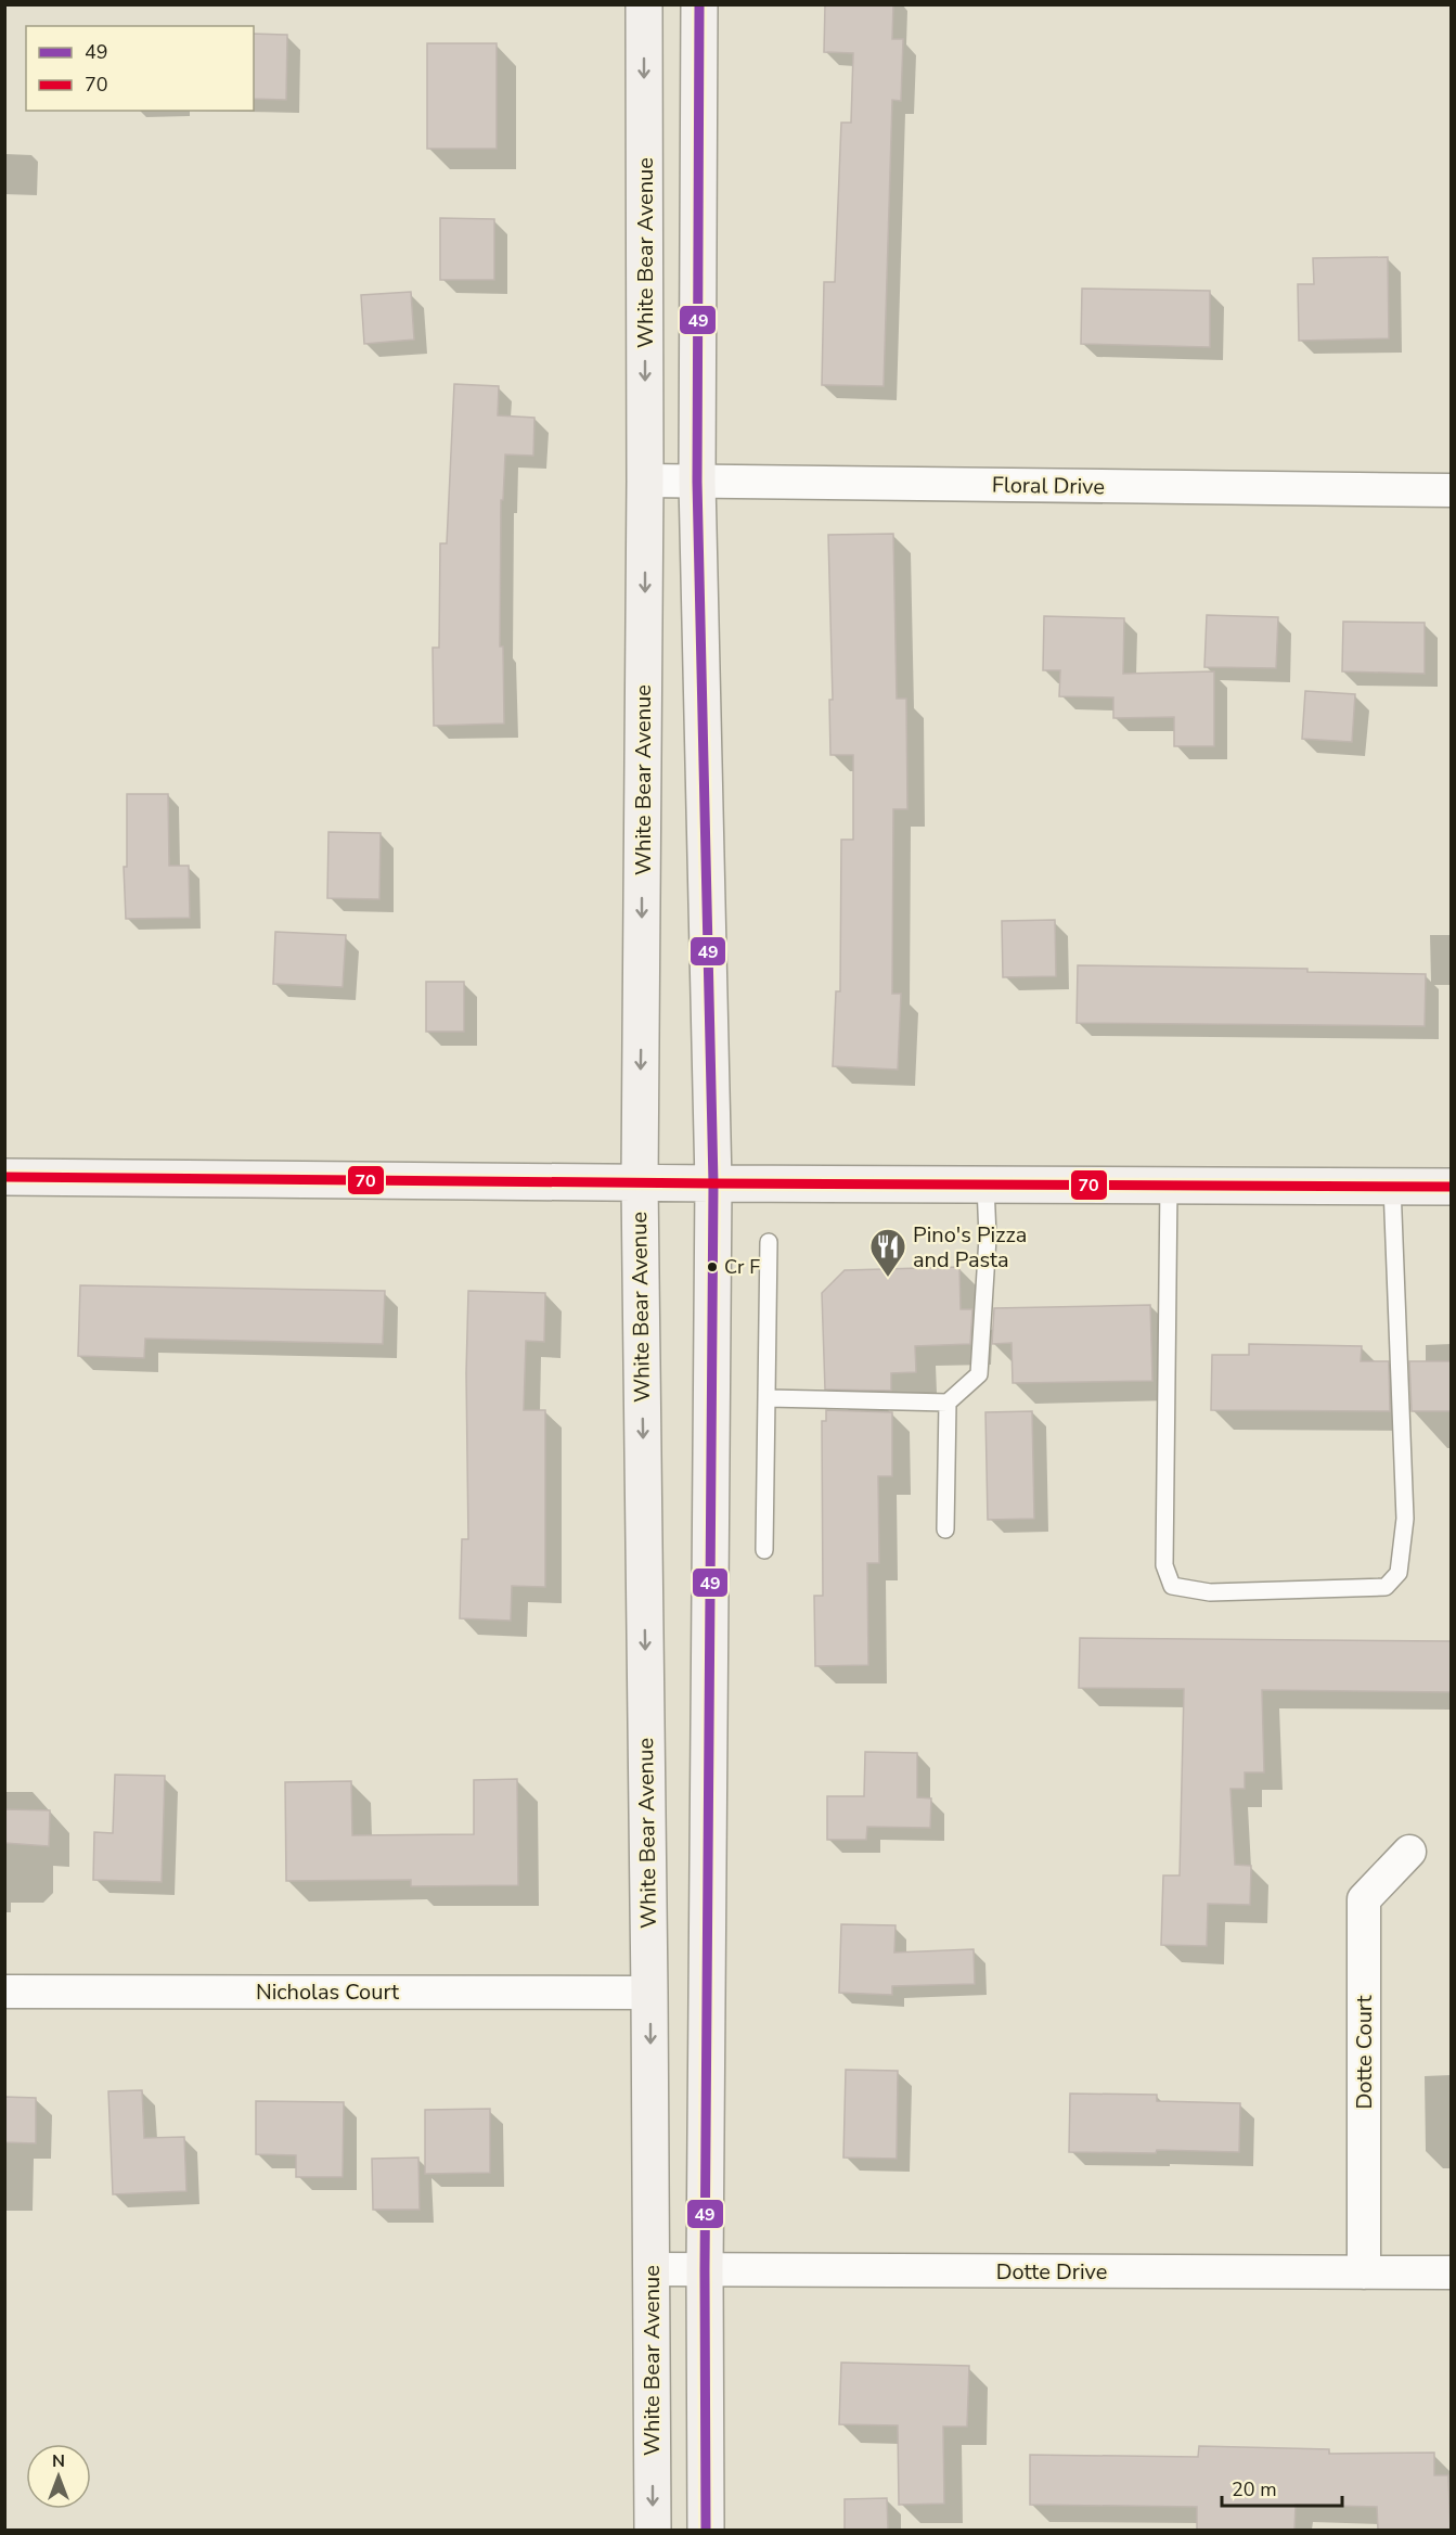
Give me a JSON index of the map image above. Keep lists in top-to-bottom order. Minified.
{"streets":{"main road":["White Bear Avenue"],"street":["Floral Drive","Nicholas Court","Dotte Court","Dotte Drive"]},"crossings":[["White Bear Avenue","Floral Drive"],["White Bear Avenue","Nicholas Court"],["White Bear Avenue","Dotte Drive"],["Dotte Court","Dotte Drive"]],"places":{"other":["Cr F"],"restaurant":["Pino's Pizza and Pasta"]},"lines":["transit line 49","transit line 70"],"legend":["49","70"],"scale_bar":"20 m","north":"top"}
